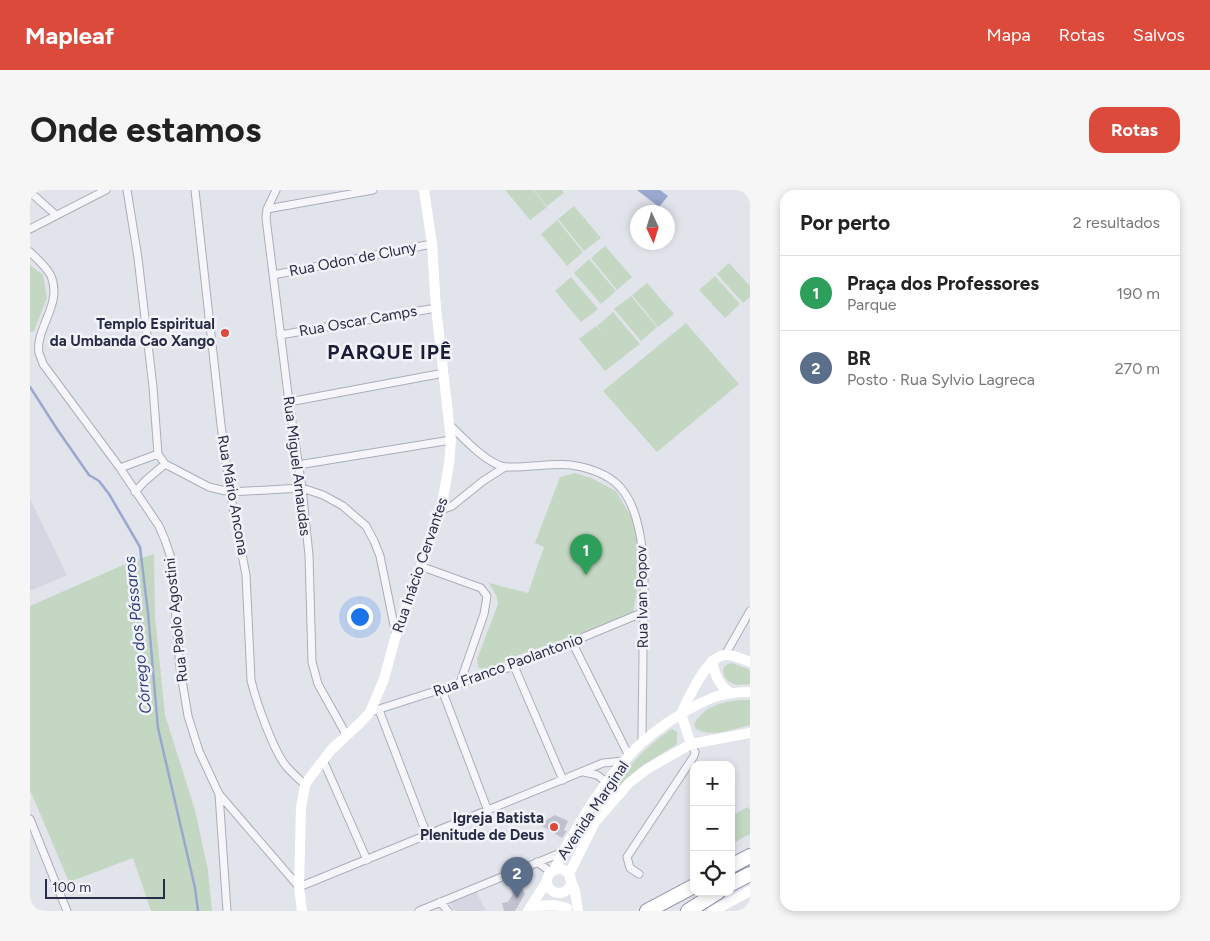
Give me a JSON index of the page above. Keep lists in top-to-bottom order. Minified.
{"streets":{"main road":["Rua Inácio Cervantes","Avenida Marginal"],"street":["Rua Odon de Cluny","Rua Oscar Camps","Rua Miguel Arnaudas","Rua Mário Ancona","Rua Ivan Popov","Rua Paolo Agostini","Rua Franco Paolantonio"]},"crossings":[["Rua Odon de Cluny","Rua Miguel Arnaudas"],["Rua Odon de Cluny","Rua Inácio Cervantes"],["Rua Oscar Camps","Rua Miguel Arnaudas"],["Rua Oscar Camps","Rua Inácio Cervantes"],["Rua Miguel Arnaudas","Rua Inácio Cervantes"],["Rua Mário Ancona","Rua Inácio Cervantes"],["Rua Inácio Cervantes","Rua Ivan Popov"],["Rua Inácio Cervantes","Rua Franco Paolantonio"],["Rua Ivan Popov","Rua Franco Paolantonio"],["Rua Ivan Popov","Avenida Marginal"]],"districts":["PARQUE IPÊ"],"water":["Córrego dos Pássaros"],"places":["Templo Espiritual da Umbanda Cao Xango","Igreja Batista Plenitude de Deus"],"scale_bar":"100 m","north":"bottom","page":{"header":"Mapleaf","nav":["Mapa","Rotas","Salvos"],"buttons":"Rotas","title":"Onde estamos","heading":["Por perto","2 resultados"],"list":[{"mark":"1","name":"Praça dos Professores","note":"Parque","value":"190 m"},{"mark":"2","name":"BR","note":"Posto · Rua Sylvio Lagreca","value":"270 m"}],"pins":["1","2"],"map_buttons":["+","−"],"scale":"100 m"}}
